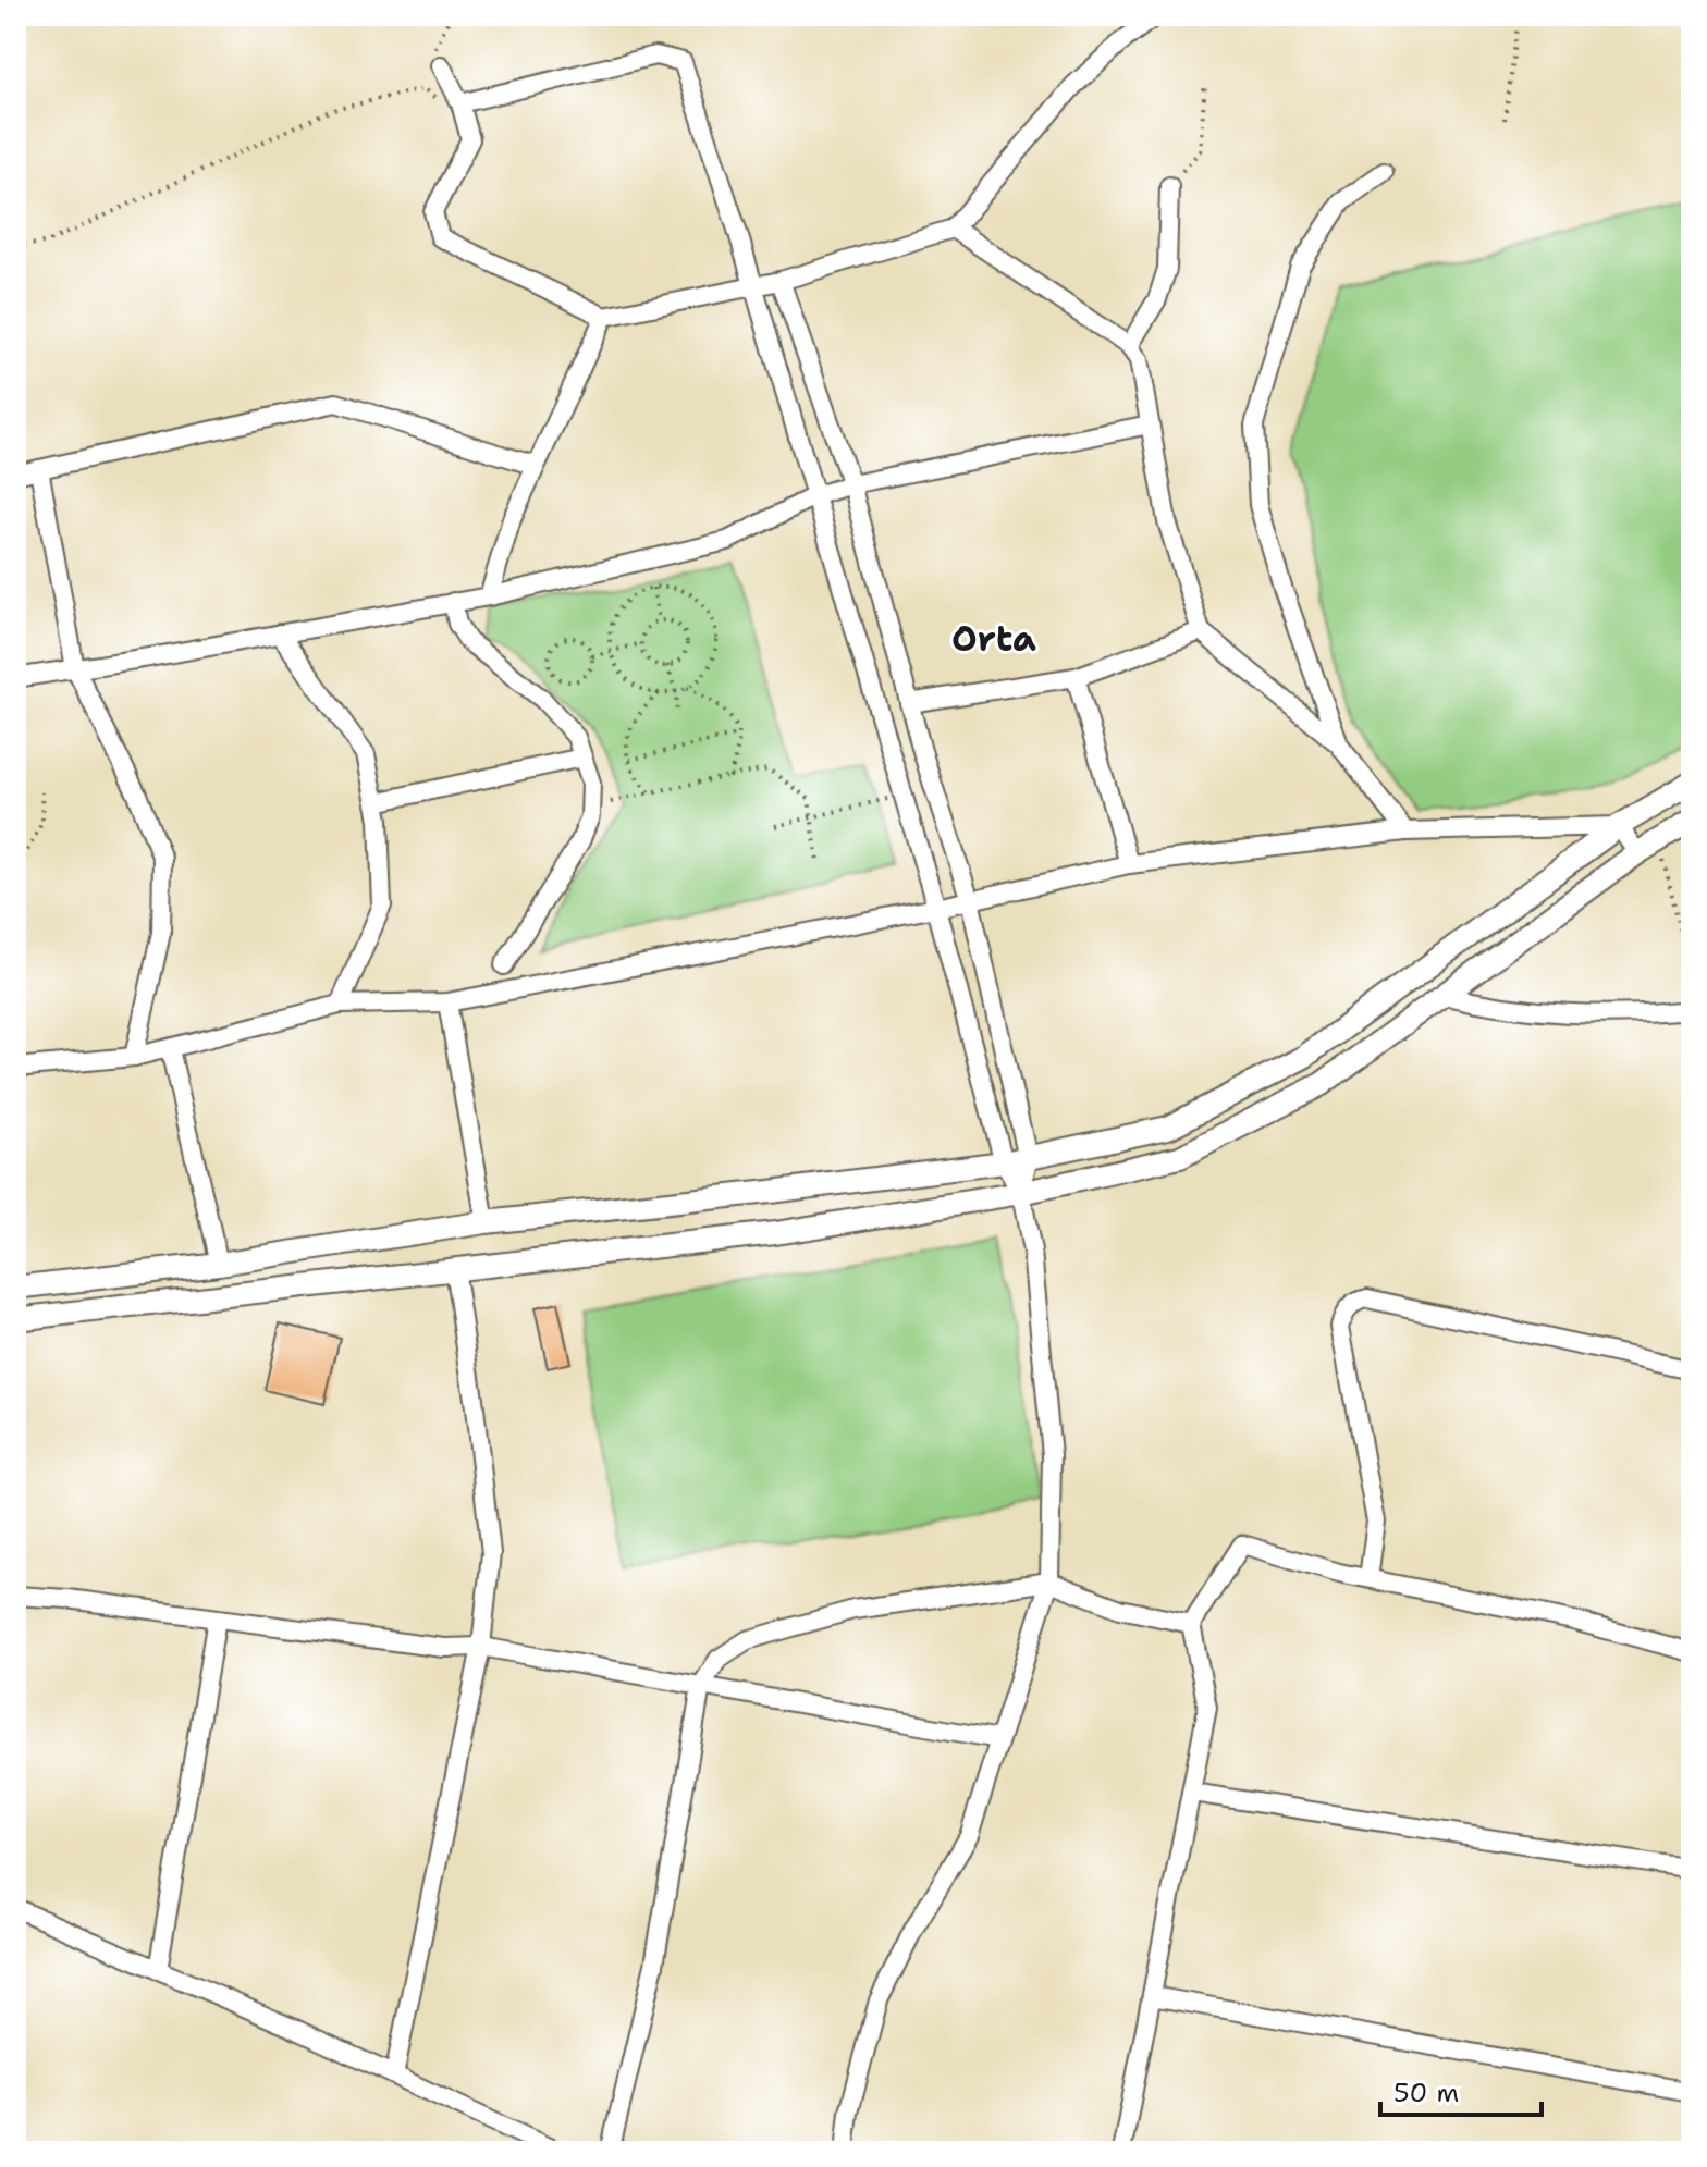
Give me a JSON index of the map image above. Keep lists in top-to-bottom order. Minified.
{"districts":["Orta"],"scale_bar":"50 m"}
